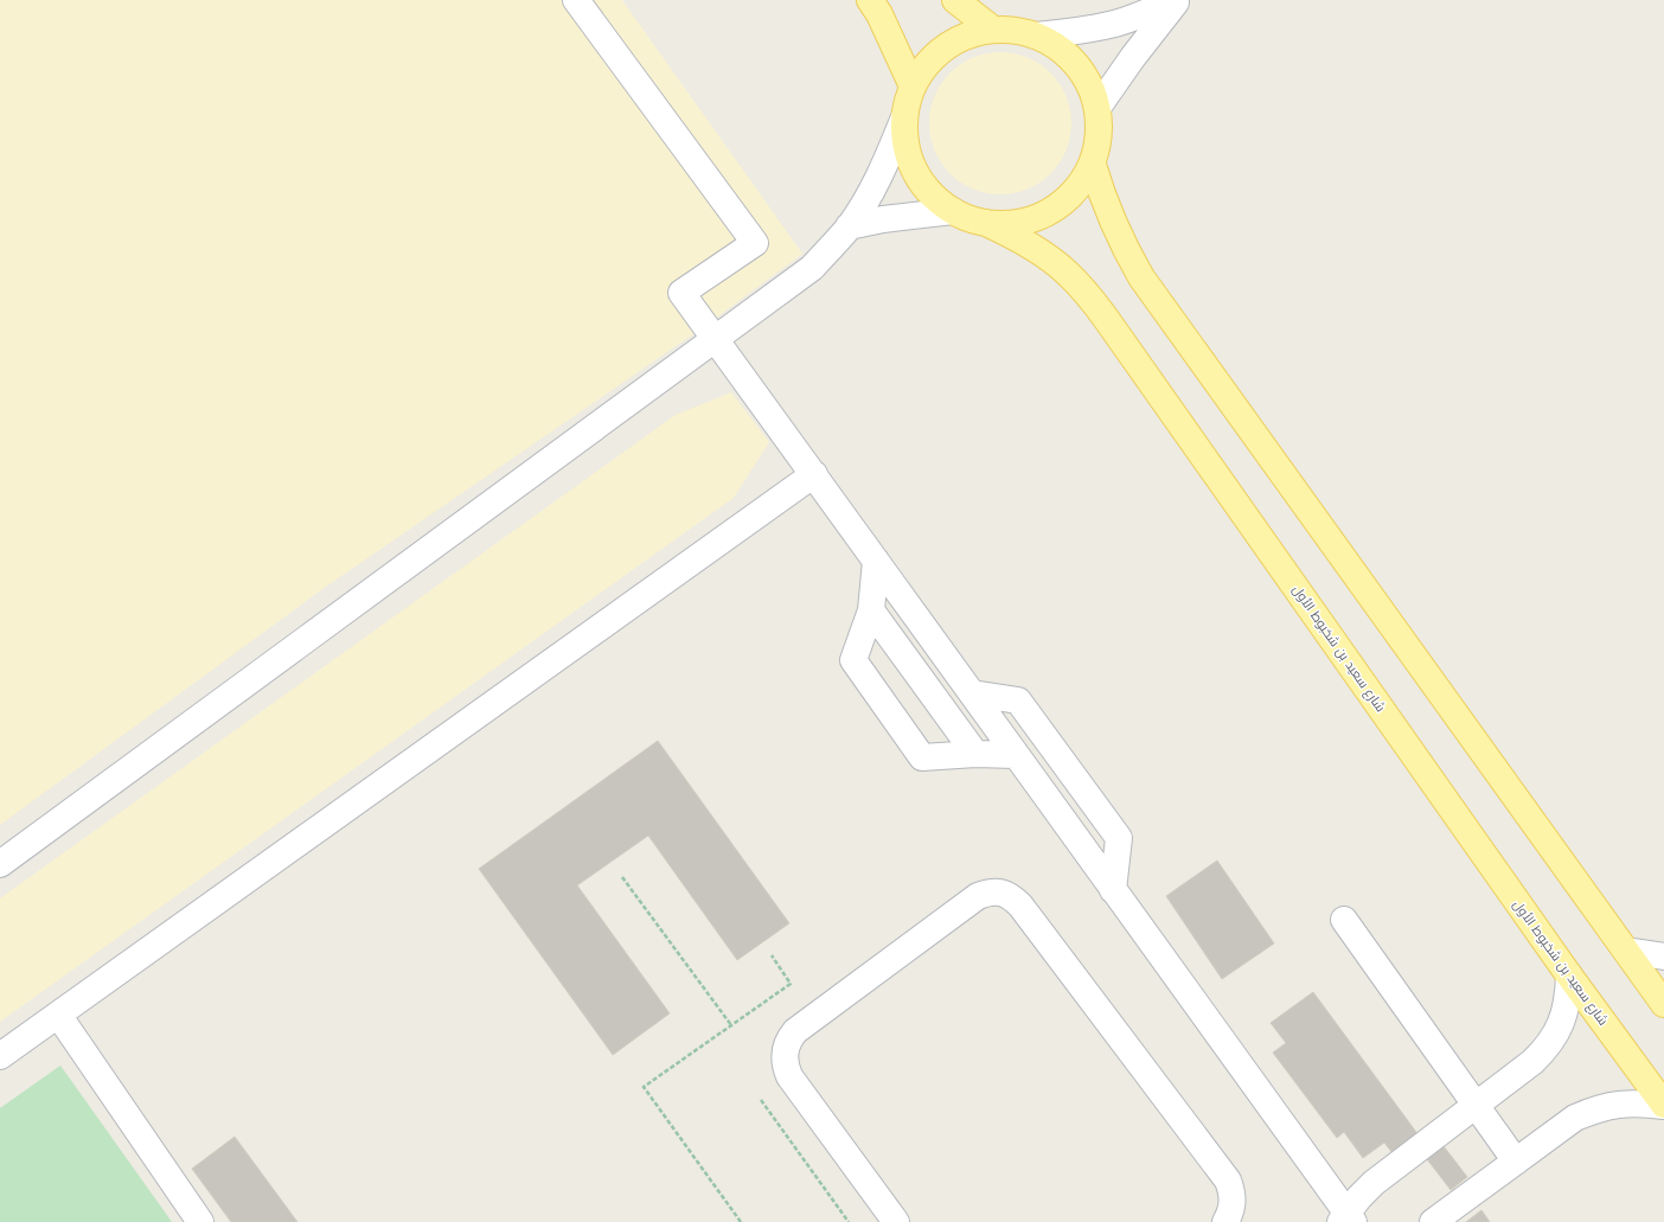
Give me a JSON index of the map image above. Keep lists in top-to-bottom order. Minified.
{"streets":{"main road":["شارع سعيد بن شخبوط الأول"]}}
